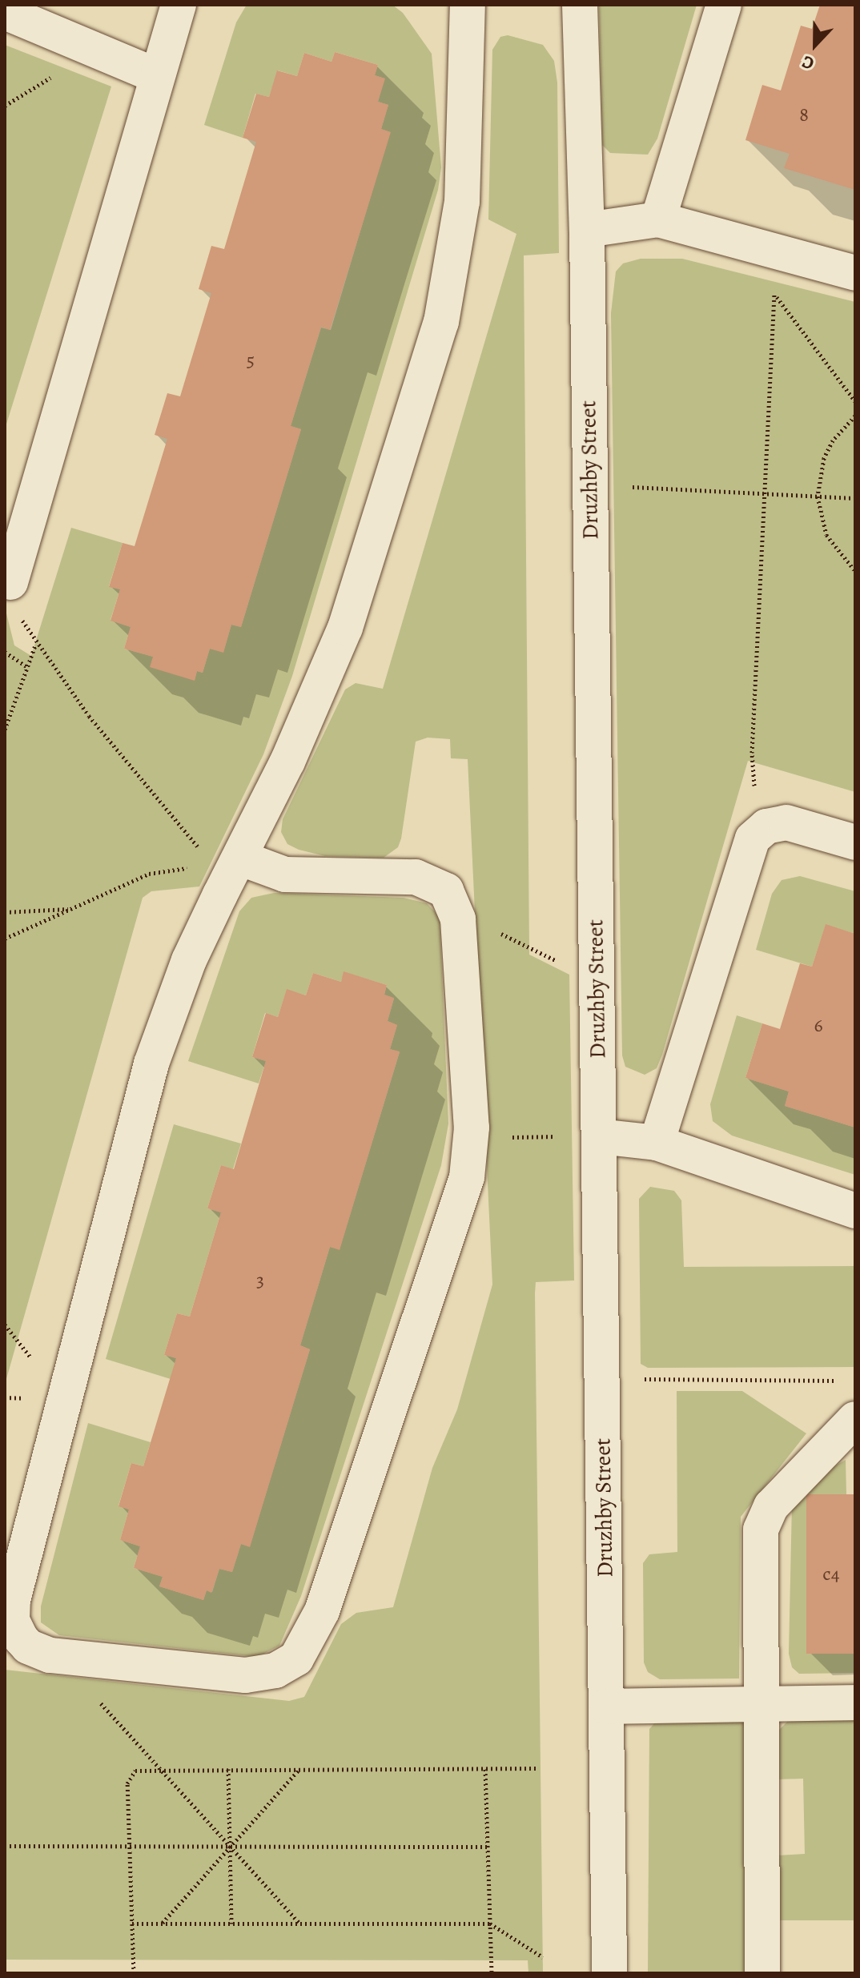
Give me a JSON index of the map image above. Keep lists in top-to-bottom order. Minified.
{"streets":{"street":["Druzhby Street"]},"house_numbers":["8","5","6","3","с4"],"north":"bottom"}
